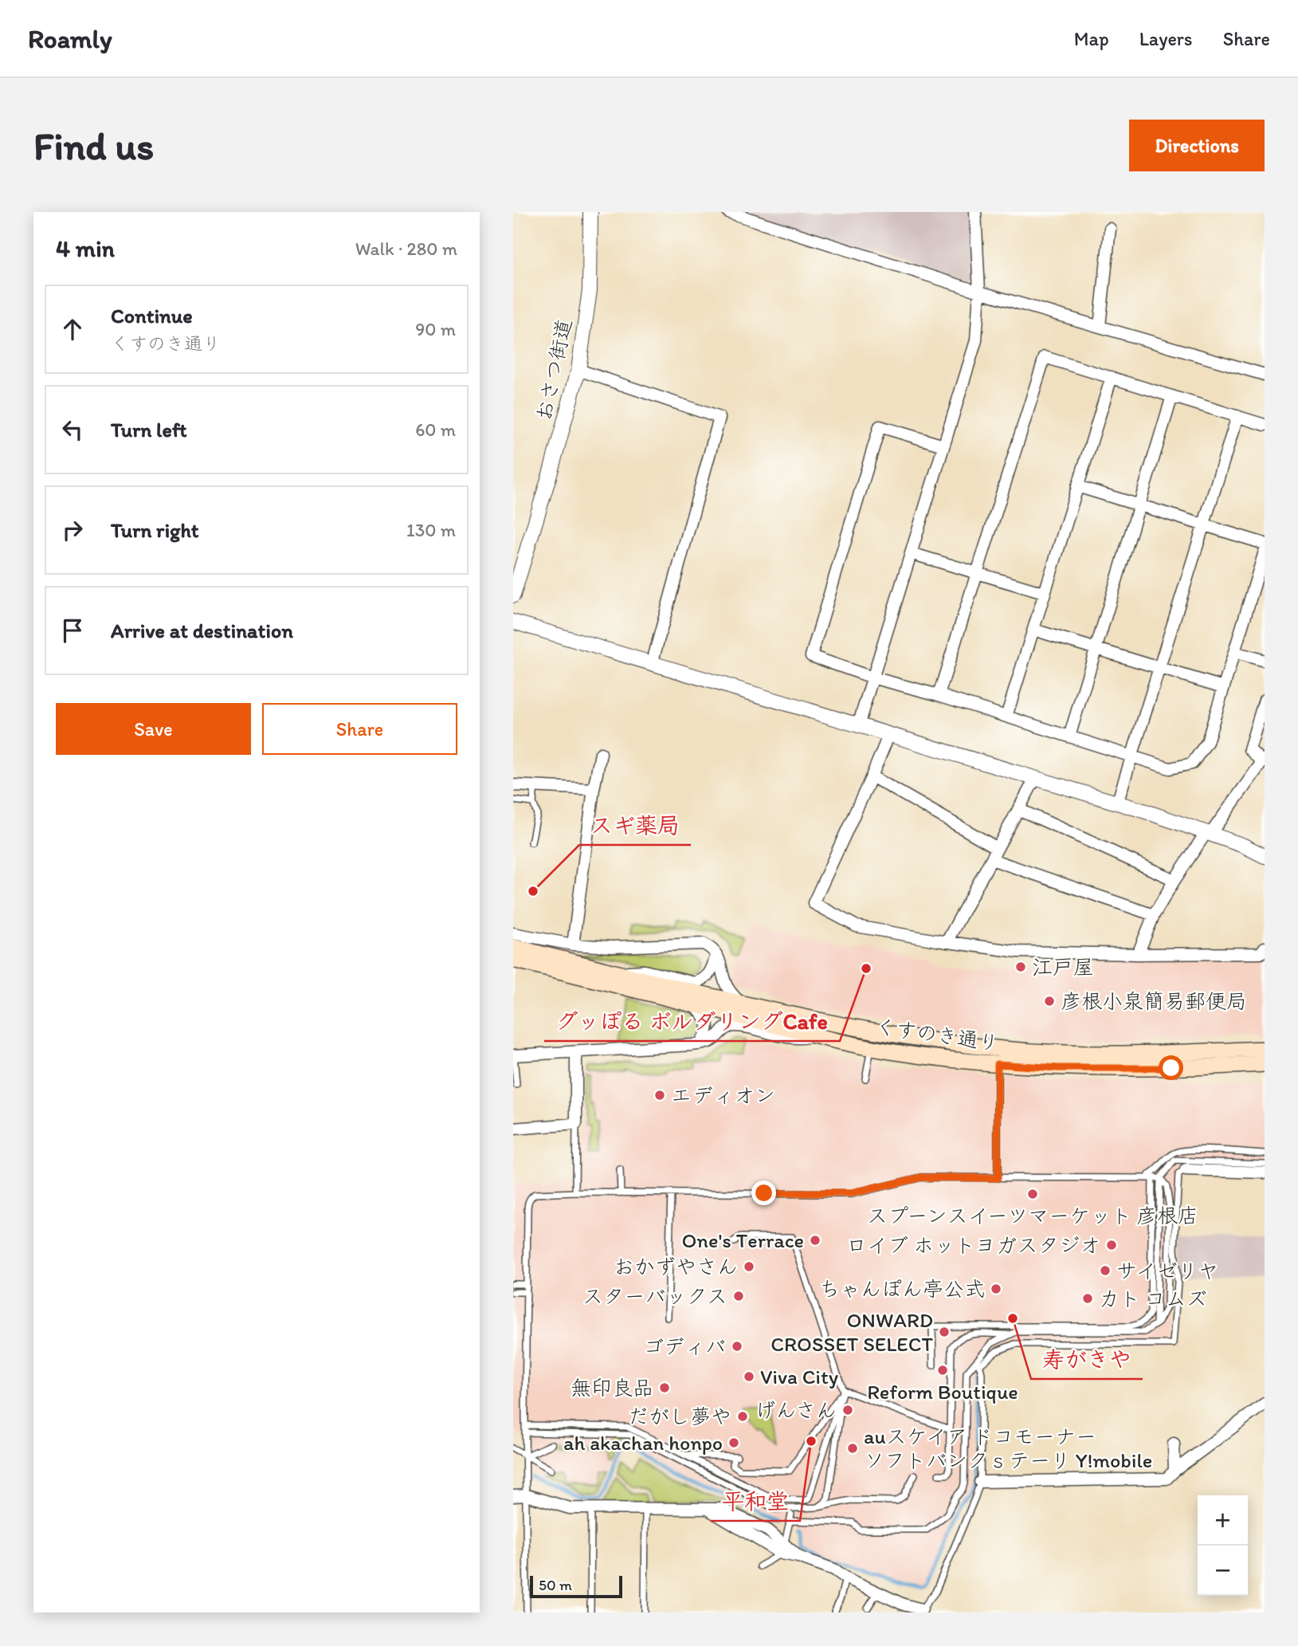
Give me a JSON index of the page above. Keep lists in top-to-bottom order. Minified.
{"streets":{"main road":["くすのき通り"],"street":["おさつ街道"]},"places":["スギ薬局","江戸屋","グッぽる ボルダリングCafe","彦根小泉簡易郵便局","エディオン","スプーンスイーツマーケット 彦根店","One's Terrace","ロイブ ホットヨガスタジオ","おかずやさん","サイゼリヤ","ちゃんぽん亭公式","スターバックス","カト コムズ","寿がきや","ONWARD CROSSET SELECT","ゴディバ","Reform Boutique","Viva City","無印良品","げんさん","だがし夢や","平和堂","ah akachan honpo","auスケイア ドコモーナー ソフトバンクｓテーリ Y!mobile"],"scale_bar":"50 m","page":{"header":"Roamly","nav":["Map","Layers","Share"],"buttons":["Directions",["Save","Share"]],"title":"Find us","heading":["4 min","Walk · 280 m"],"list":[["Continue","くすのき通り","90 m"],["Turn left","60 m"],["Turn right","130 m"],"Arrive at destination"],"map_buttons":["+","−"],"scale":"50 m"}}
